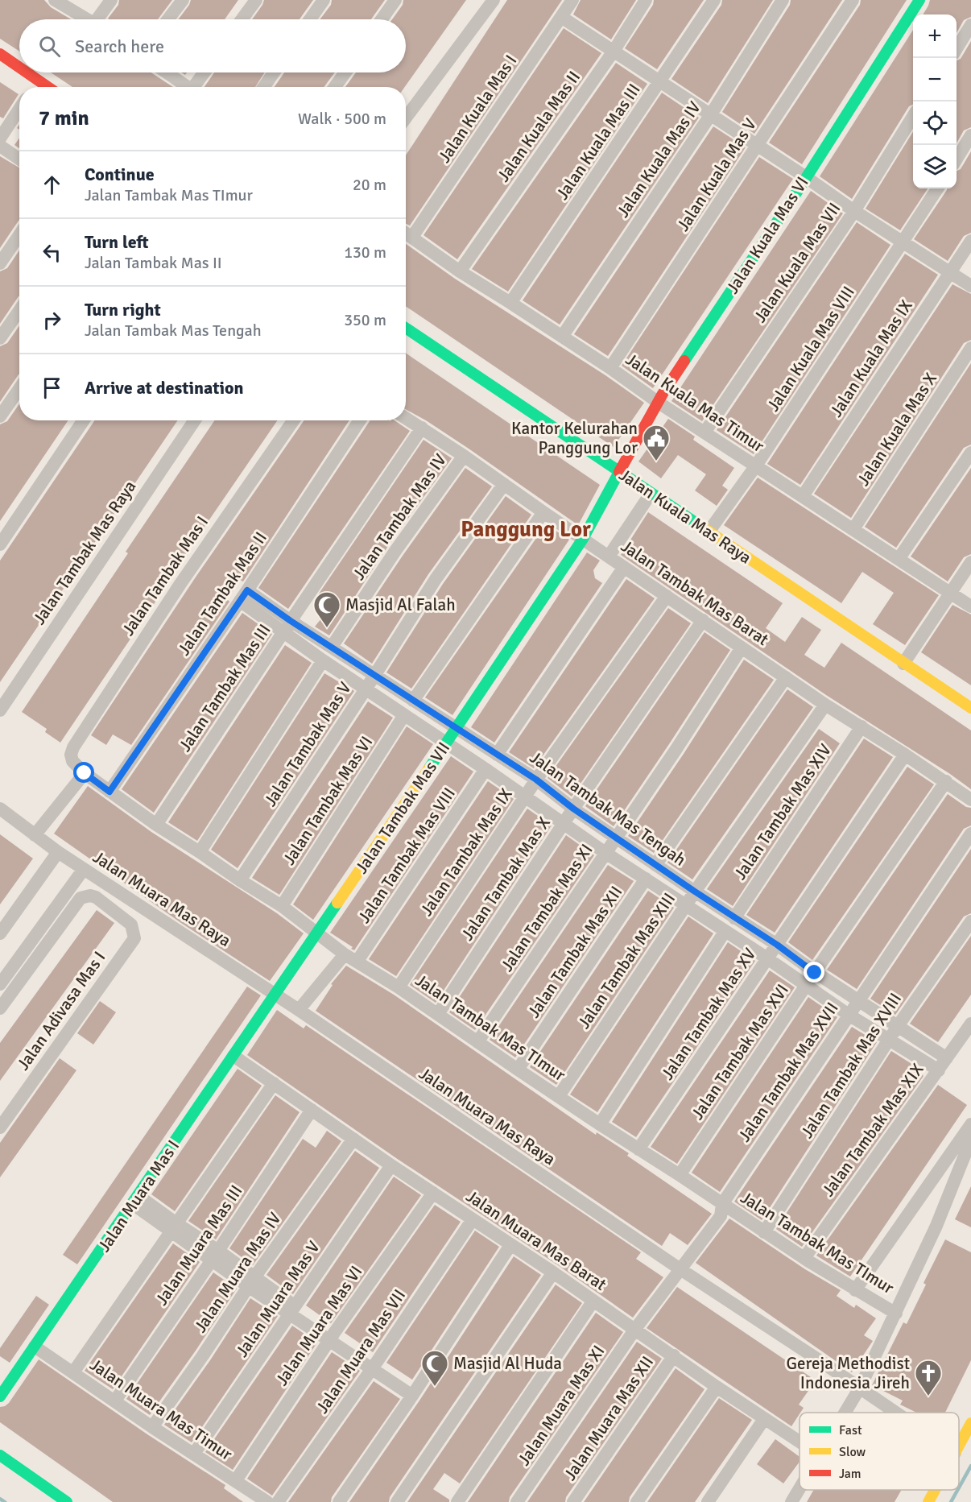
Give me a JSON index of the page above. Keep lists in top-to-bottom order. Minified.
{"streets":{"street":["Jalan Kuala Mas I","Jalan Kuala Mas II","Jalan Kuala Mas III","Jalan Kuala Mas IV","Jalan Kuala Mas V","Jalan Kuala Mas VI","Jalan Kuala Mas VII","Jalan Kuala Mas VIII","Jalan Kuala Mas IX","Jalan Kuala Mas Timur","Jalan Kuala Mas X","Jalan Kuala Mas Raya","Jalan Tambak Mas IV","Jalan Tambak Mas Raya","Jalan Tambak Mas I","Jalan Tambak Mas Barat","Jalan Tambak Mas II","Jalan Tambak Mas III","Jalan Tambak Mas V","Jalan Tambak Mas VI","Jalan Tambak Mas VII","Jalan Tambak Mas Tengah","Jalan Tambak Mas XIV","Jalan Tambak Mas IX","Jalan Tambak Mas VIII","Jalan Tambak Mas X","Jalan Muara Mas Raya","Jalan Tambak Mas XI","Jalan Tambak Mas XII","Jalan Tambak Mas XIII","Jalan Adivasa Mas I","Jalan Tambak Mas XV","Jalan Tambak Mas TImur","Jalan Tambak Mas XVI","Jalan Tambak Mas XVIII","Jalan Tambak Mas XVII","Jalan Tambak Mas XIX","Jalan Muara Mas I","Jalan Muara Mas Barat","Jalan Muara Mas III","Jalan Muara Mas IV","Jalan Muara Mas V","Jalan Muara Mas VI","Jalan Muara Mas VII","Jalan Muara Mas XI","Jalan Muara Mas Timur","Jalan Muara Mas XII"]},"crossings":[["Jalan Kuala Mas I","Jalan Kuala Mas Timur"],["Jalan Kuala Mas II","Jalan Kuala Mas Timur"],["Jalan Kuala Mas III","Jalan Kuala Mas Timur"],["Jalan Kuala Mas IV","Jalan Kuala Mas Timur"],["Jalan Kuala Mas V","Jalan Kuala Mas Timur"],["Jalan Kuala Mas VI","Jalan Kuala Mas Timur"],["Jalan Kuala Mas VI","Jalan Kuala Mas Raya"],["Jalan Kuala Mas VI","Jalan Tambak Mas VII"],["Jalan Kuala Mas VII","Jalan Kuala Mas Timur"],["Jalan Kuala Mas VIII","Jalan Kuala Mas Timur"],["Jalan Kuala Mas VIII","Jalan Kuala Mas Raya"],["Jalan Kuala Mas IX","Jalan Kuala Mas Timur"],["Jalan Kuala Mas Timur","Jalan Kuala Mas X"],["Jalan Kuala Mas Raya","Jalan Tambak Mas VII"],["Jalan Tambak Mas IV","Jalan Tambak Mas Barat"],["Jalan Tambak Mas IV","Jalan Tambak Mas Tengah"],["Jalan Tambak Mas I","Jalan Tambak Mas TImur"],["Jalan Tambak Mas Barat","Jalan Tambak Mas III"],["Jalan Tambak Mas Barat","Jalan Tambak Mas V"],["Jalan Tambak Mas Barat","Jalan Tambak Mas VII"],["Jalan Tambak Mas Barat","Jalan Tambak Mas XIV"],["Jalan Tambak Mas Barat","Jalan Tambak Mas IX"],["Jalan Tambak Mas Barat","Jalan Tambak Mas X"],["Jalan Tambak Mas Barat","Jalan Tambak Mas XI"],["Jalan Tambak Mas Barat","Jalan Tambak Mas XIII"],["Jalan Tambak Mas Barat","Jalan Tambak Mas XV"],["Jalan Tambak Mas Barat","Jalan Tambak Mas XVI"],["Jalan Tambak Mas II","Jalan Tambak Mas Tengah"],["Jalan Tambak Mas II","Jalan Tambak Mas TImur"],["Jalan Tambak Mas III","Jalan Tambak Mas Tengah"],["Jalan Tambak Mas III","Jalan Tambak Mas TImur"],["Jalan Tambak Mas V","Jalan Tambak Mas Tengah"],["Jalan Tambak Mas V","Jalan Tambak Mas TImur"],["Jalan Tambak Mas VI","Jalan Tambak Mas Tengah"],["Jalan Tambak Mas VI","Jalan Tambak Mas TImur"],["Jalan Tambak Mas VII","Jalan Tambak Mas Tengah"],["Jalan Tambak Mas VII","Jalan Muara Mas Raya"],["Jalan Tambak Mas VII","Jalan Tambak Mas TImur"],["Jalan Tambak Mas VII","Jalan Muara Mas I"],["Jalan Tambak Mas Tengah","Jalan Tambak Mas XIV"],["Jalan Tambak Mas Tengah","Jalan Tambak Mas IX"],["Jalan Tambak Mas Tengah","Jalan Tambak Mas VIII"],["Jalan Tambak Mas Tengah","Jalan Tambak Mas X"],["Jalan Tambak Mas Tengah","Jalan Tambak Mas XI"],["Jalan Tambak Mas Tengah","Jalan Tambak Mas XII"],["Jalan Tambak Mas Tengah","Jalan Tambak Mas XIII"],["Jalan Tambak Mas Tengah","Jalan Tambak Mas XV"],["Jalan Tambak Mas Tengah","Jalan Tambak Mas XVI"],["Jalan Tambak Mas Tengah","Jalan Tambak Mas XVIII"],["Jalan Tambak Mas Tengah","Jalan Tambak Mas XVII"],["Jalan Tambak Mas Tengah","Jalan Tambak Mas XIX"],["Jalan Tambak Mas IX","Jalan Tambak Mas TImur"],["Jalan Tambak Mas VIII","Jalan Tambak Mas TImur"],["Jalan Tambak Mas X","Jalan Tambak Mas TImur"],["Jalan Muara Mas Raya","Jalan Tambak Mas XVII"],["Jalan Muara Mas Raya","Jalan Muara Mas I"],["Jalan Tambak Mas XI","Jalan Tambak Mas TImur"],["Jalan Tambak Mas XII","Jalan Tambak Mas TImur"],["Jalan Tambak Mas XIII","Jalan Tambak Mas TImur"],["Jalan Tambak Mas XV","Jalan Tambak Mas TImur"],["Jalan Tambak Mas TImur","Jalan Tambak Mas XVI"],["Jalan Tambak Mas TImur","Jalan Tambak Mas XVIII"],["Jalan Tambak Mas TImur","Jalan Tambak Mas XVII"],["Jalan Tambak Mas TImur","Jalan Tambak Mas XIX"],["Jalan Tambak Mas XVII","Jalan Muara Mas Barat"],["Jalan Tambak Mas XVII","Jalan Muara Mas XI"],["Jalan Muara Mas I","Jalan Muara Mas Barat"],["Jalan Muara Mas I","Jalan Muara Mas Timur"],["Jalan Muara Mas Barat","Jalan Muara Mas III"],["Jalan Muara Mas Barat","Jalan Muara Mas IV"],["Jalan Muara Mas Barat","Jalan Muara Mas V"],["Jalan Muara Mas Barat","Jalan Muara Mas VI"],["Jalan Muara Mas Barat","Jalan Muara Mas VII"],["Jalan Muara Mas Barat","Jalan Muara Mas XI"],["Jalan Muara Mas Barat","Jalan Muara Mas XII"],["Jalan Muara Mas III","Jalan Muara Mas Timur"],["Jalan Muara Mas IV","Jalan Muara Mas Timur"],["Jalan Muara Mas V","Jalan Muara Mas Timur"],["Jalan Muara Mas VI","Jalan Muara Mas Timur"]],"districts":["Panggung Lor"],"places":{"public building":["Kantor Kelurahan Panggung Lor"],"mosque":["Masjid Al Falah","Masjid Al Huda"],"church":["Gereja Methodist Indonesia Jireh"]},"legend":["Fast","Slow","Jam"],"page":{"map_buttons":["+","−"],"search":"Search here","heading":["7 min","Walk · 500 m"],"list":[["Continue","Jalan Tambak Mas TImur","20 m"],["Turn left","Jalan Tambak Mas II","130 m"],["Turn right","Jalan Tambak Mas Tengah","350 m"],"Arrive at destination"]}}
